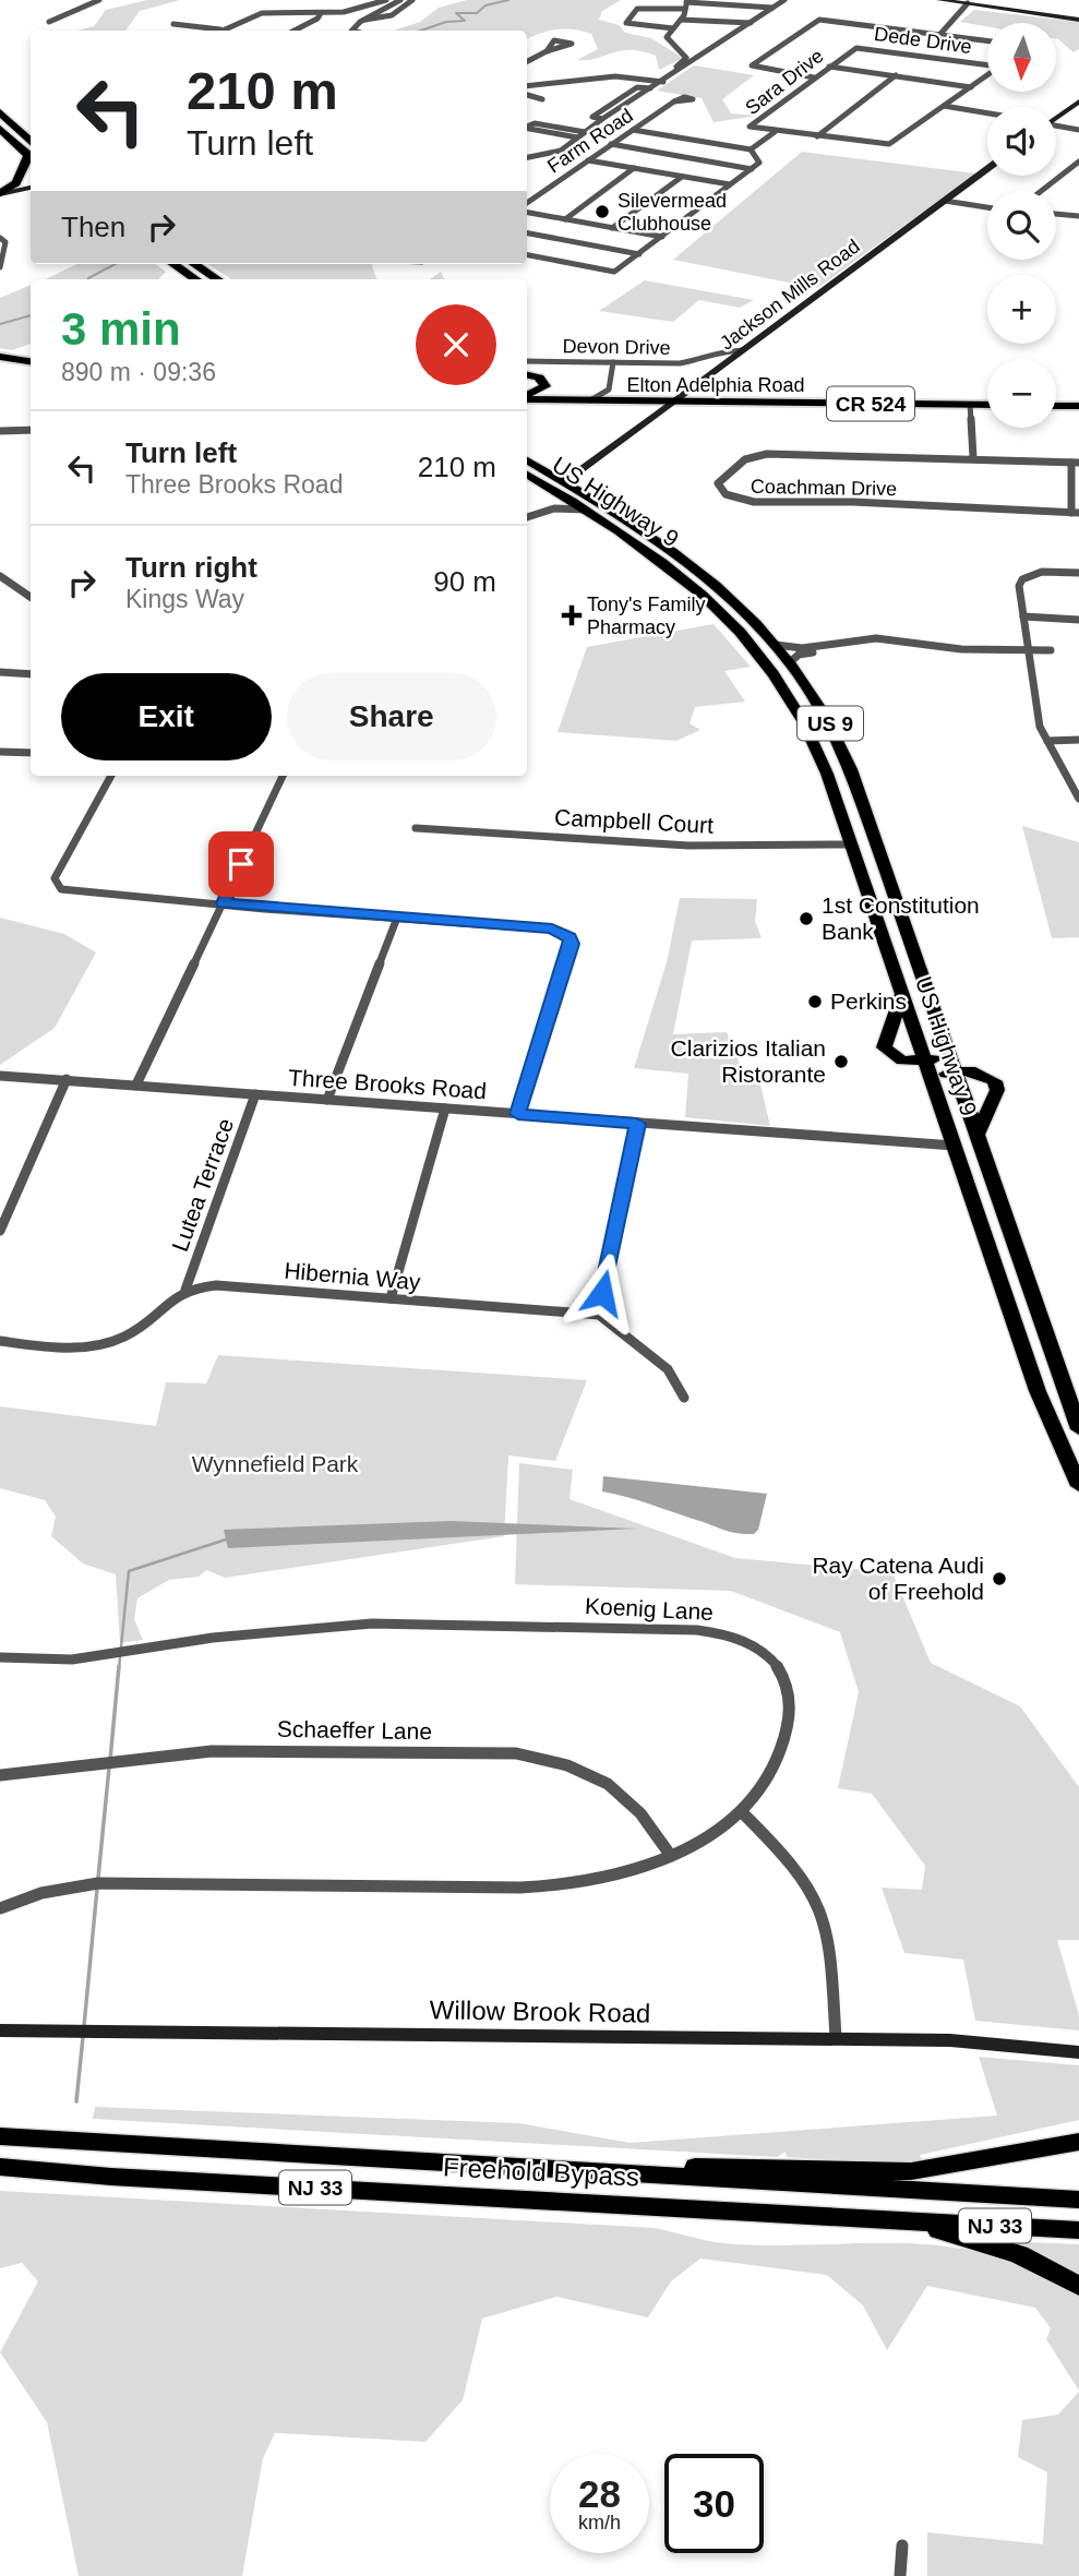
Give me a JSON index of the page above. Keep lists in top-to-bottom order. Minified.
{"streets":{"highway":["US Highway 9","US 9","Freehold Bypass","NJ 33"],"main road":["Jackson Mills Road","Elton Adelphia Road","CR 524","Willow Brook Road"],"street":["Dede Drive","Sara Drive","Farm Road","Devon Drive","Coachman Drive","Campbell Court","Three Brooks Road","Lutea Terrace","Hibernia Way","Koenig Lane","Schaeffer Lane"]},"crossings":[["Dede Drive","Sara Drive"],["Jackson Mills Road","Devon Drive"],["Jackson Mills Road","Elton Adelphia Road"],["Jackson Mills Road","US Highway 9"],["US Highway 9","Campbell Court"],["US Highway 9","Three Brooks Road"],["Three Brooks Road","Lutea Terrace"],["Lutea Terrace","Hibernia Way"],["Koenig Lane","Schaeffer Lane"]],"parks":["Wynnefield Park"],"places":{"other":["Silevermead Clubhouse","1st Constitution Bank","Perkins","Clarizios Italian Ristorante","Ray Catena Audi of Freehold"],"health":["Tony's Family Pharmacy"]},"north":"bottom","page":{"map_buttons":["+","−"],"turn":["210 m","Turn left"],"then":"Then","heading":["3 min","890 m · 09:36"],"list":[{"name":"Turn left","note":"Three Brooks Road","value":"210 m"},{"name":"Turn right","note":"Kings Way","value":"90 m"}],"buttons":["Exit","Share"],"speed":"28 km/h","limit":"30"}}
